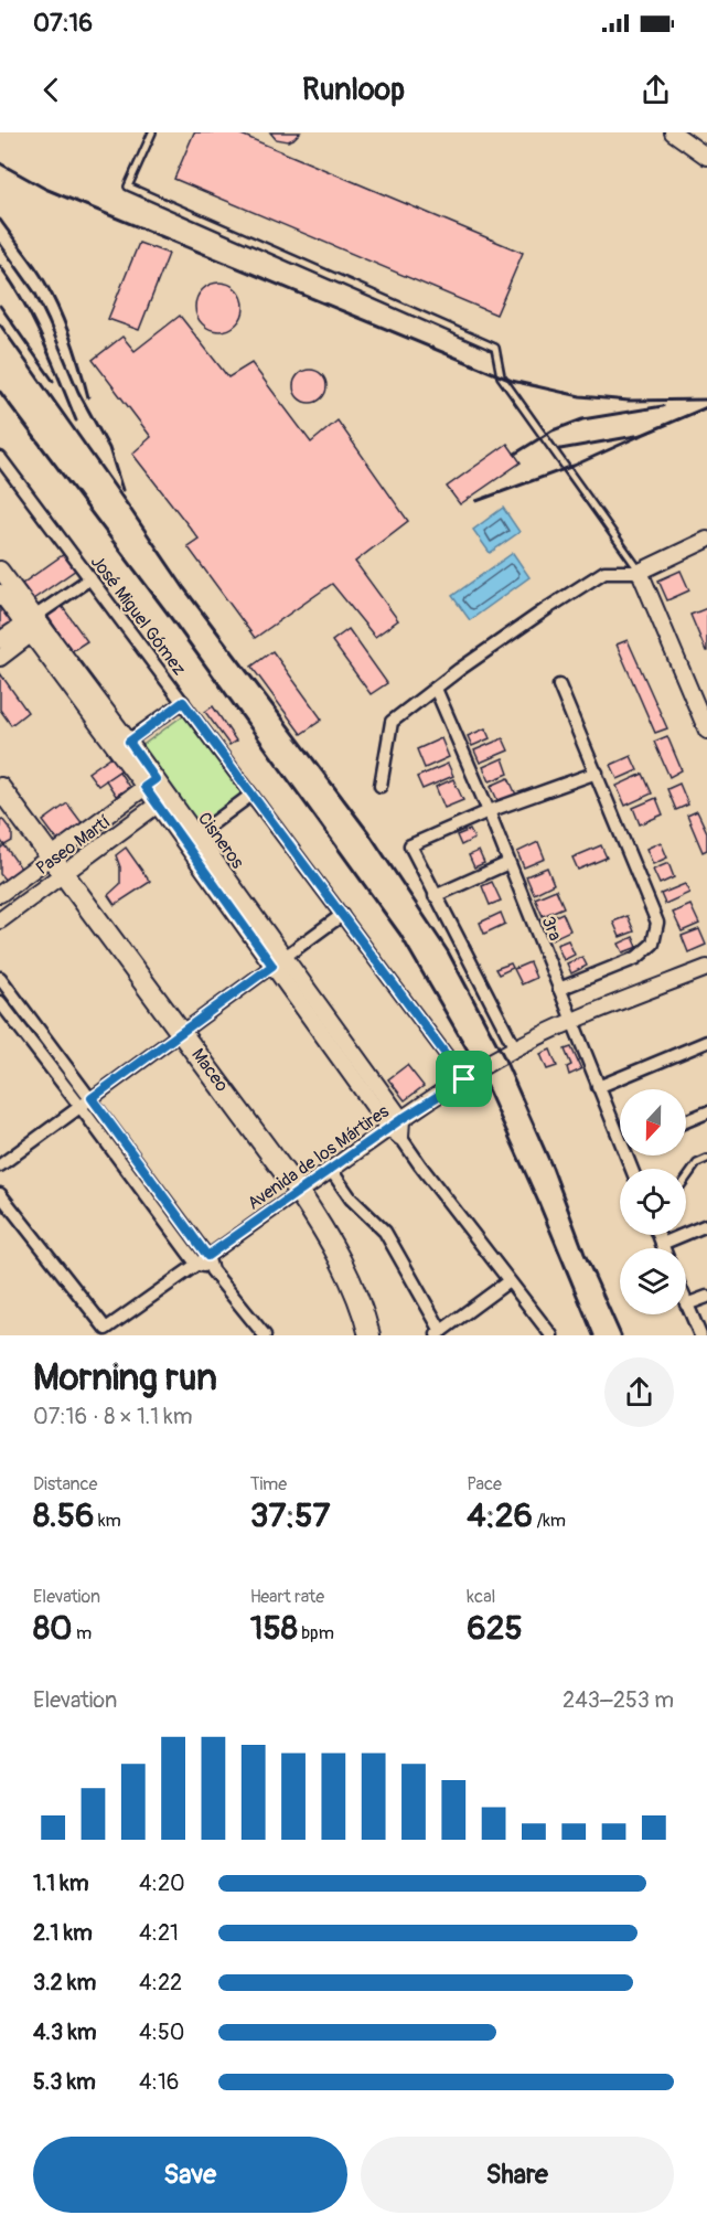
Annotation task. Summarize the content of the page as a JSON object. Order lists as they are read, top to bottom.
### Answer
{
  "streets": {
    "highway": ["Maceo"],
    "street": [
      "José Miguel Gómez",
      "Cisneros",
      "Paseo Martí",
      "3ra",
      "Avenida de los Mártires"
    ]
  },
  "crossings": [
    ["José Miguel Gómez", "Avenida de los Mártires"],
    ["Cisneros", "Paseo Martí"],
    ["Cisneros", "Avenida de los Mártires"],
    ["Paseo Martí", "Maceo"],
    ["3ra", "Avenida de los Mártires"],
    ["Maceo", "Avenida de los Mártires"]
  ],
  "north": "bottom",
  "page": {
    "status": "07:16",
    "header": "Runloop",
    "heading": ["Morning run", "07:16 · 8 × 1.1 km"],
    "stats": [
      ["Distance", "8.56 km"],
      ["Time", "37:57"],
      ["Pace", "4:26 /km"],
      ["Elevation", "80 m"],
      ["Heart rate", "158 bpm"],
      ["kcal", "625"]
    ],
    "chart": ["Elevation", "243–253 m"],
    "list": [
      {
        "name": "1.1 km",
        "note": "4:20"
      },
      {
        "name": "2.1 km",
        "note": "4:21"
      },
      {
        "name": "3.2 km",
        "note": "4:22"
      },
      {
        "name": "4.3 km",
        "note": "4:50"
      },
      {
        "name": "5.3 km",
        "note": "4:16"
      }
    ],
    "buttons": ["Save", "Share"]
  }
}
